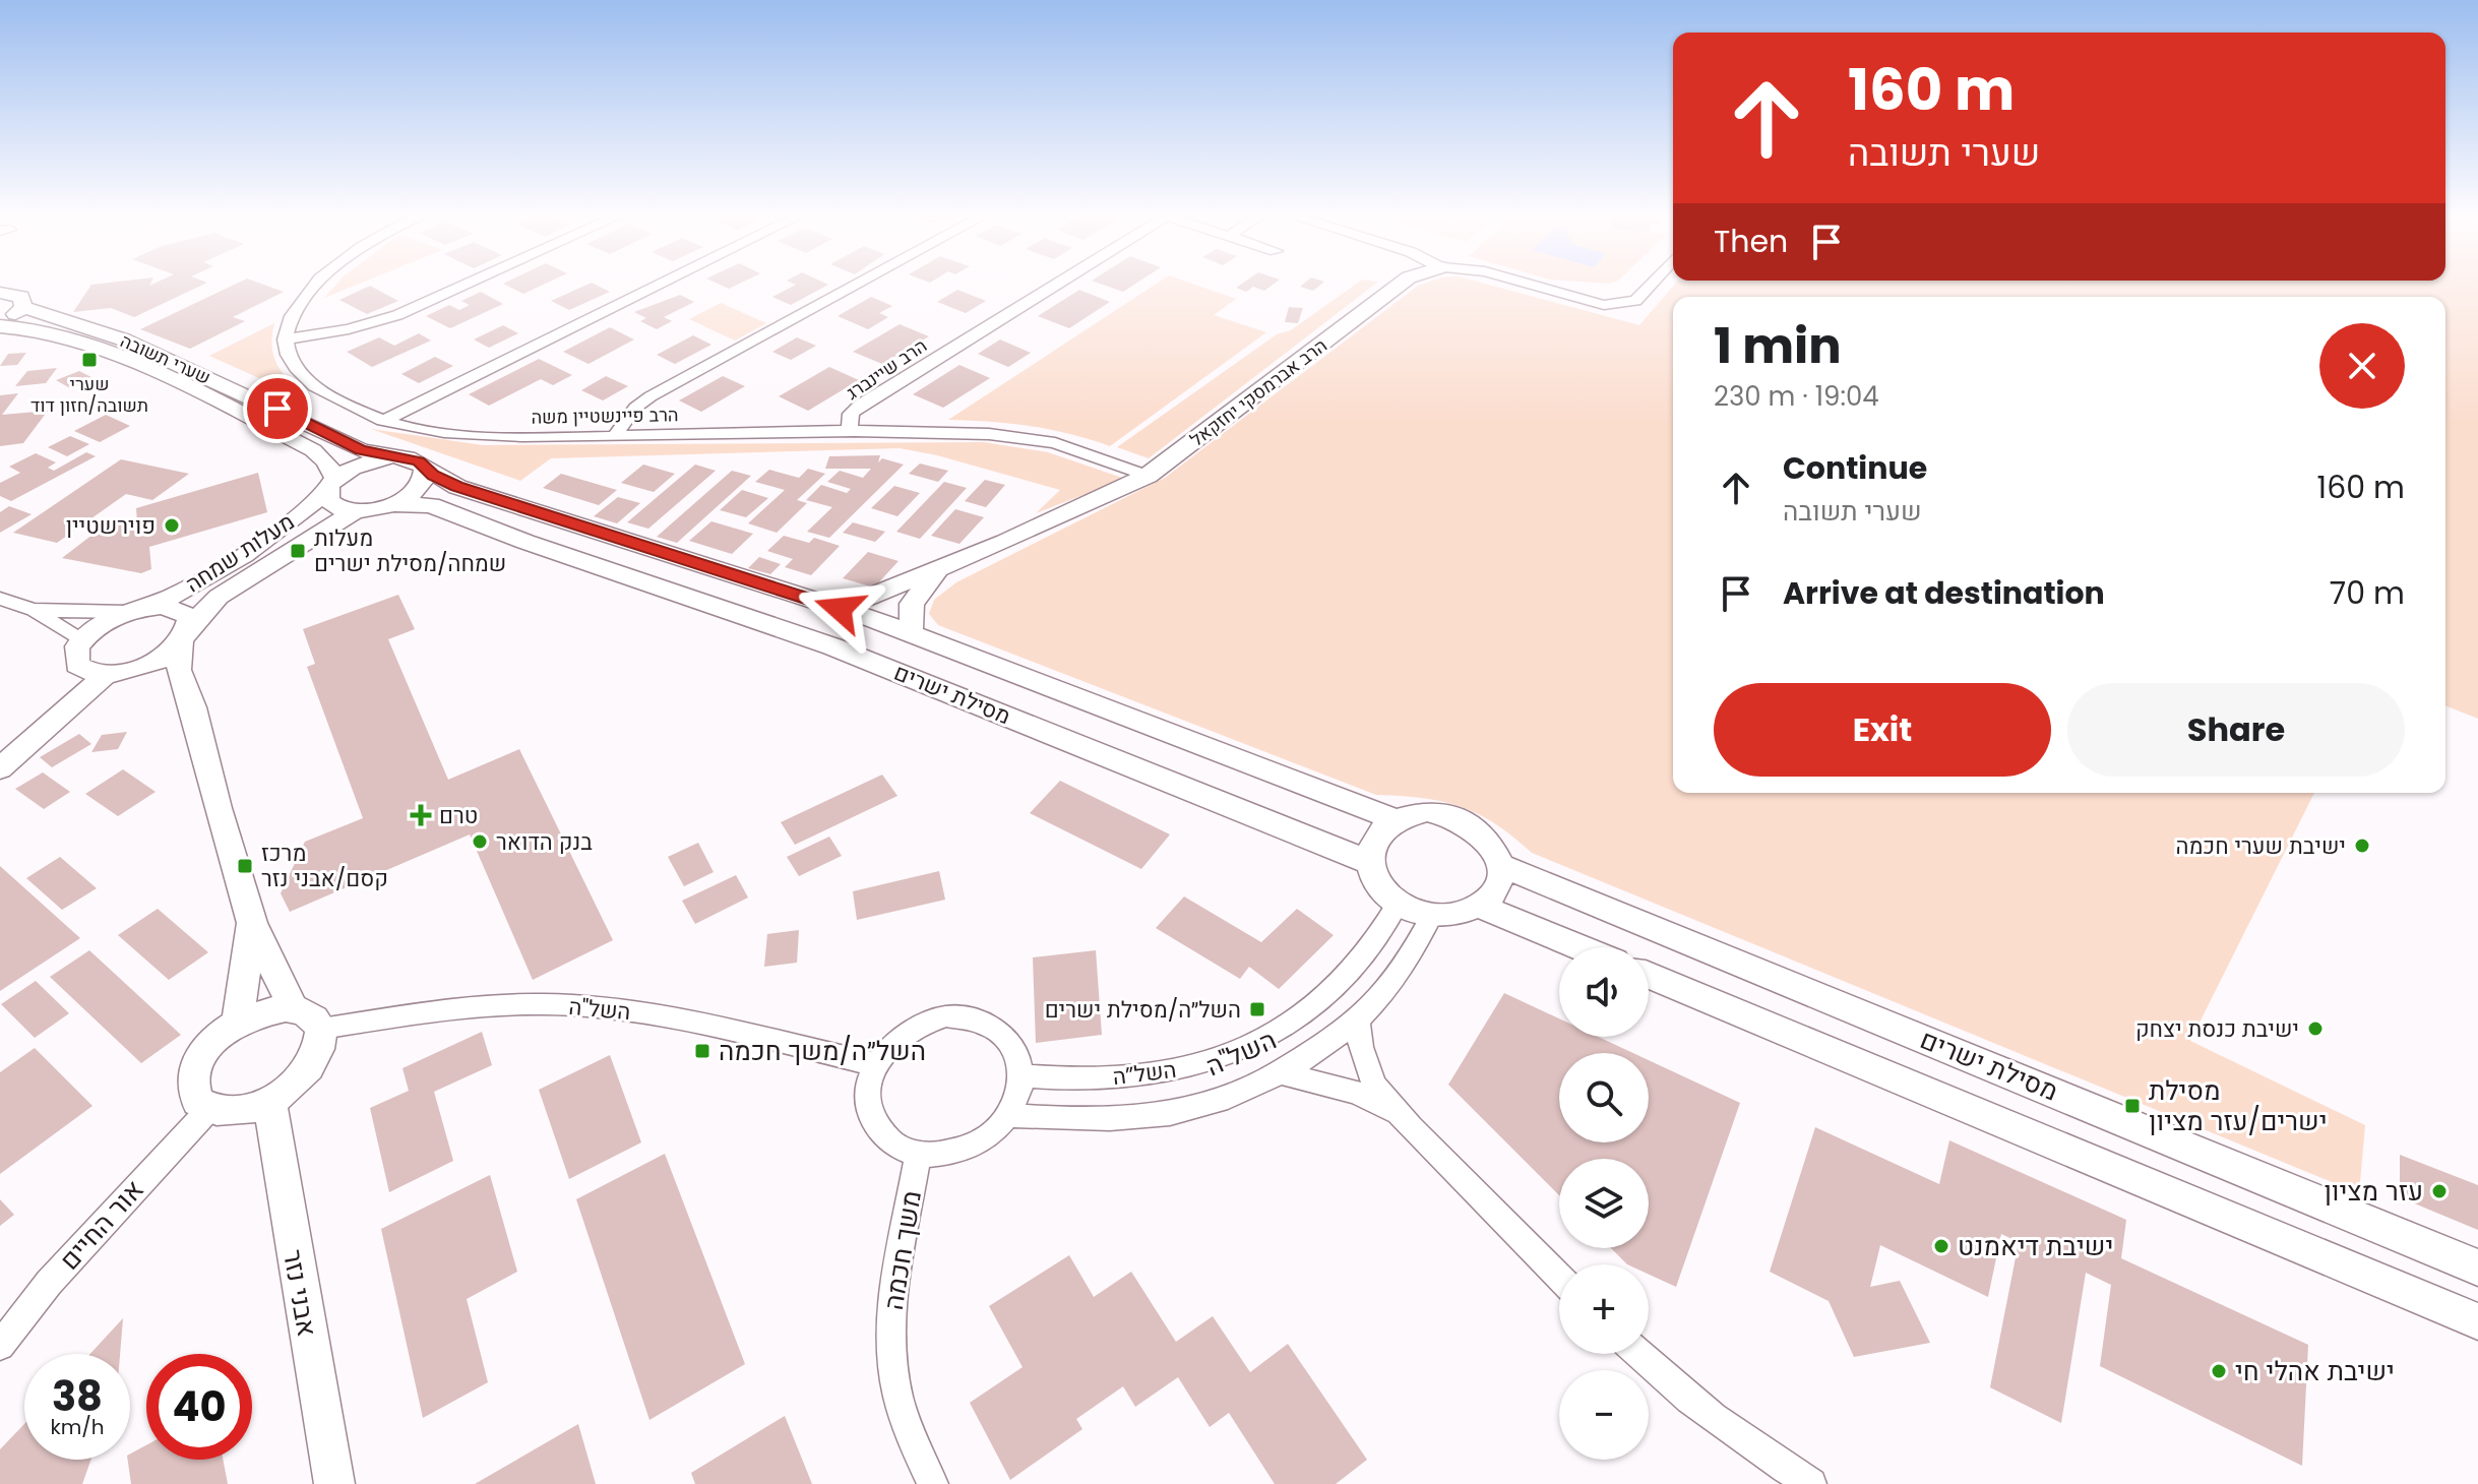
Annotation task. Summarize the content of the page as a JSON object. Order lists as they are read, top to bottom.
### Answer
{
  "streets": {
    "street": [
      "שערי תשובה",
      "הרב שיינברג",
      "הרב אברמסקי יחזקאל",
      "הרב פיינשטיין משה",
      "מעלות שמחה",
      "מסילת ישרים",
      "השל\"ה",
      "השל”ה",
      "אור החיים",
      "משך חכמה",
      "אבני נזר"
    ]
  },
  "crossings": [
    ["שערי תשובה", "מעלות שמחה"],
    ["שערי תשובה", "מסילת ישרים"],
    ["הרב שיינברג", "הרב פיינשטיין משה"],
    ["הרב אברמסקי יחזקאל", "הרב פיינשטיין משה"],
    ["הרב אברמסקי יחזקאל", "מסילת ישרים"],
    ["מעלות שמחה", "מסילת ישרים"],
    ["מסילת ישרים", "השל\"ה"],
    ["מסילת ישרים", "השל”ה"],
    ["השל\"ה", "השל”ה"],
    ["השל\"ה", "אור החיים"],
    ["השל\"ה", "משך חכמה"],
    ["השל\"ה", "אבני נזר"],
    ["השל”ה", "משך חכמה"],
    ["אור החיים", "אבני נזר"]
  ],
  "places": {
    "transit": [
      "שערי תשובה/חזון דוד",
      "מעלות שמחה/מסילת ישרים",
      "מרכז קסם/אבני נזר",
      "השל״ה/מסילת ישרים",
      "השל״ה/משך חכמה",
      "מסילת ישרים/עזר מציון"
    ],
    "other": [
      "פוירשטיין",
      "בנק הדואר",
      "ישיבת שערי חכמה",
      "ישיבת כנסת יצחק",
      "עזר מציון",
      "ישיבת דיאמנט",
      "ישיבת אהלי חי"
    ],
    "health": ["טרם"]
  },
  "page": {
    "turn": ["160 m", "שערי תשובה"],
    "then": "Then",
    "heading": ["1 min", "230 m · 19:04"],
    "list": [
      {
        "name": "Continue",
        "note": "שערי תשובה",
        "value": "160 m"
      },
      {
        "name": "Arrive at destination",
        "value": "70 m"
      }
    ],
    "buttons": ["Exit", "Share"],
    "map_buttons": ["+", "−"],
    "speed": "38 km/h",
    "limit": "40"
  }
}
